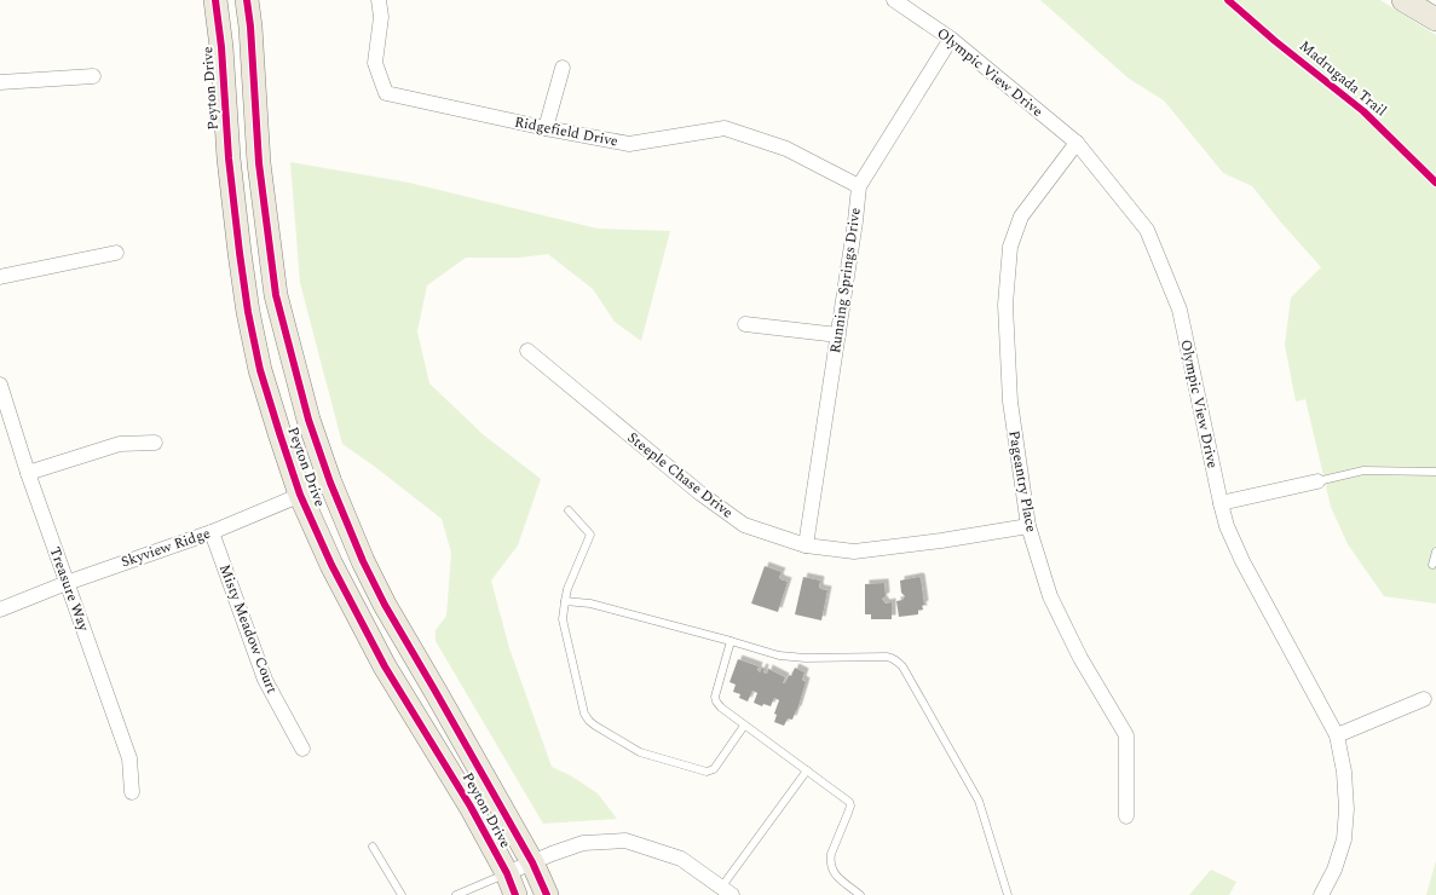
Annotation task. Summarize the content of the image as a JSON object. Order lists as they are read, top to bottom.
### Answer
{
  "streets": {
    "main road": ["Peyton Drive"],
    "street": [
      "Olympic View Drive",
      "Ridgefield Drive",
      "Running Springs Drive",
      "Steeple Chase Drive",
      "Pageantry Place",
      "Skyview Ridge",
      "Treasure Way",
      "Misty Meadow Court"
    ],
    "cycle path": ["Madrugada Trail"]
  },
  "crossings": [
    ["Olympic View Drive", "Running Springs Drive"],
    ["Olympic View Drive", "Pageantry Place"],
    ["Peyton Drive", "Skyview Ridge"],
    ["Ridgefield Drive", "Running Springs Drive"],
    ["Running Springs Drive", "Steeple Chase Drive"],
    ["Steeple Chase Drive", "Pageantry Place"],
    ["Skyview Ridge", "Treasure Way"],
    ["Skyview Ridge", "Misty Meadow Court"]
  ]
}
